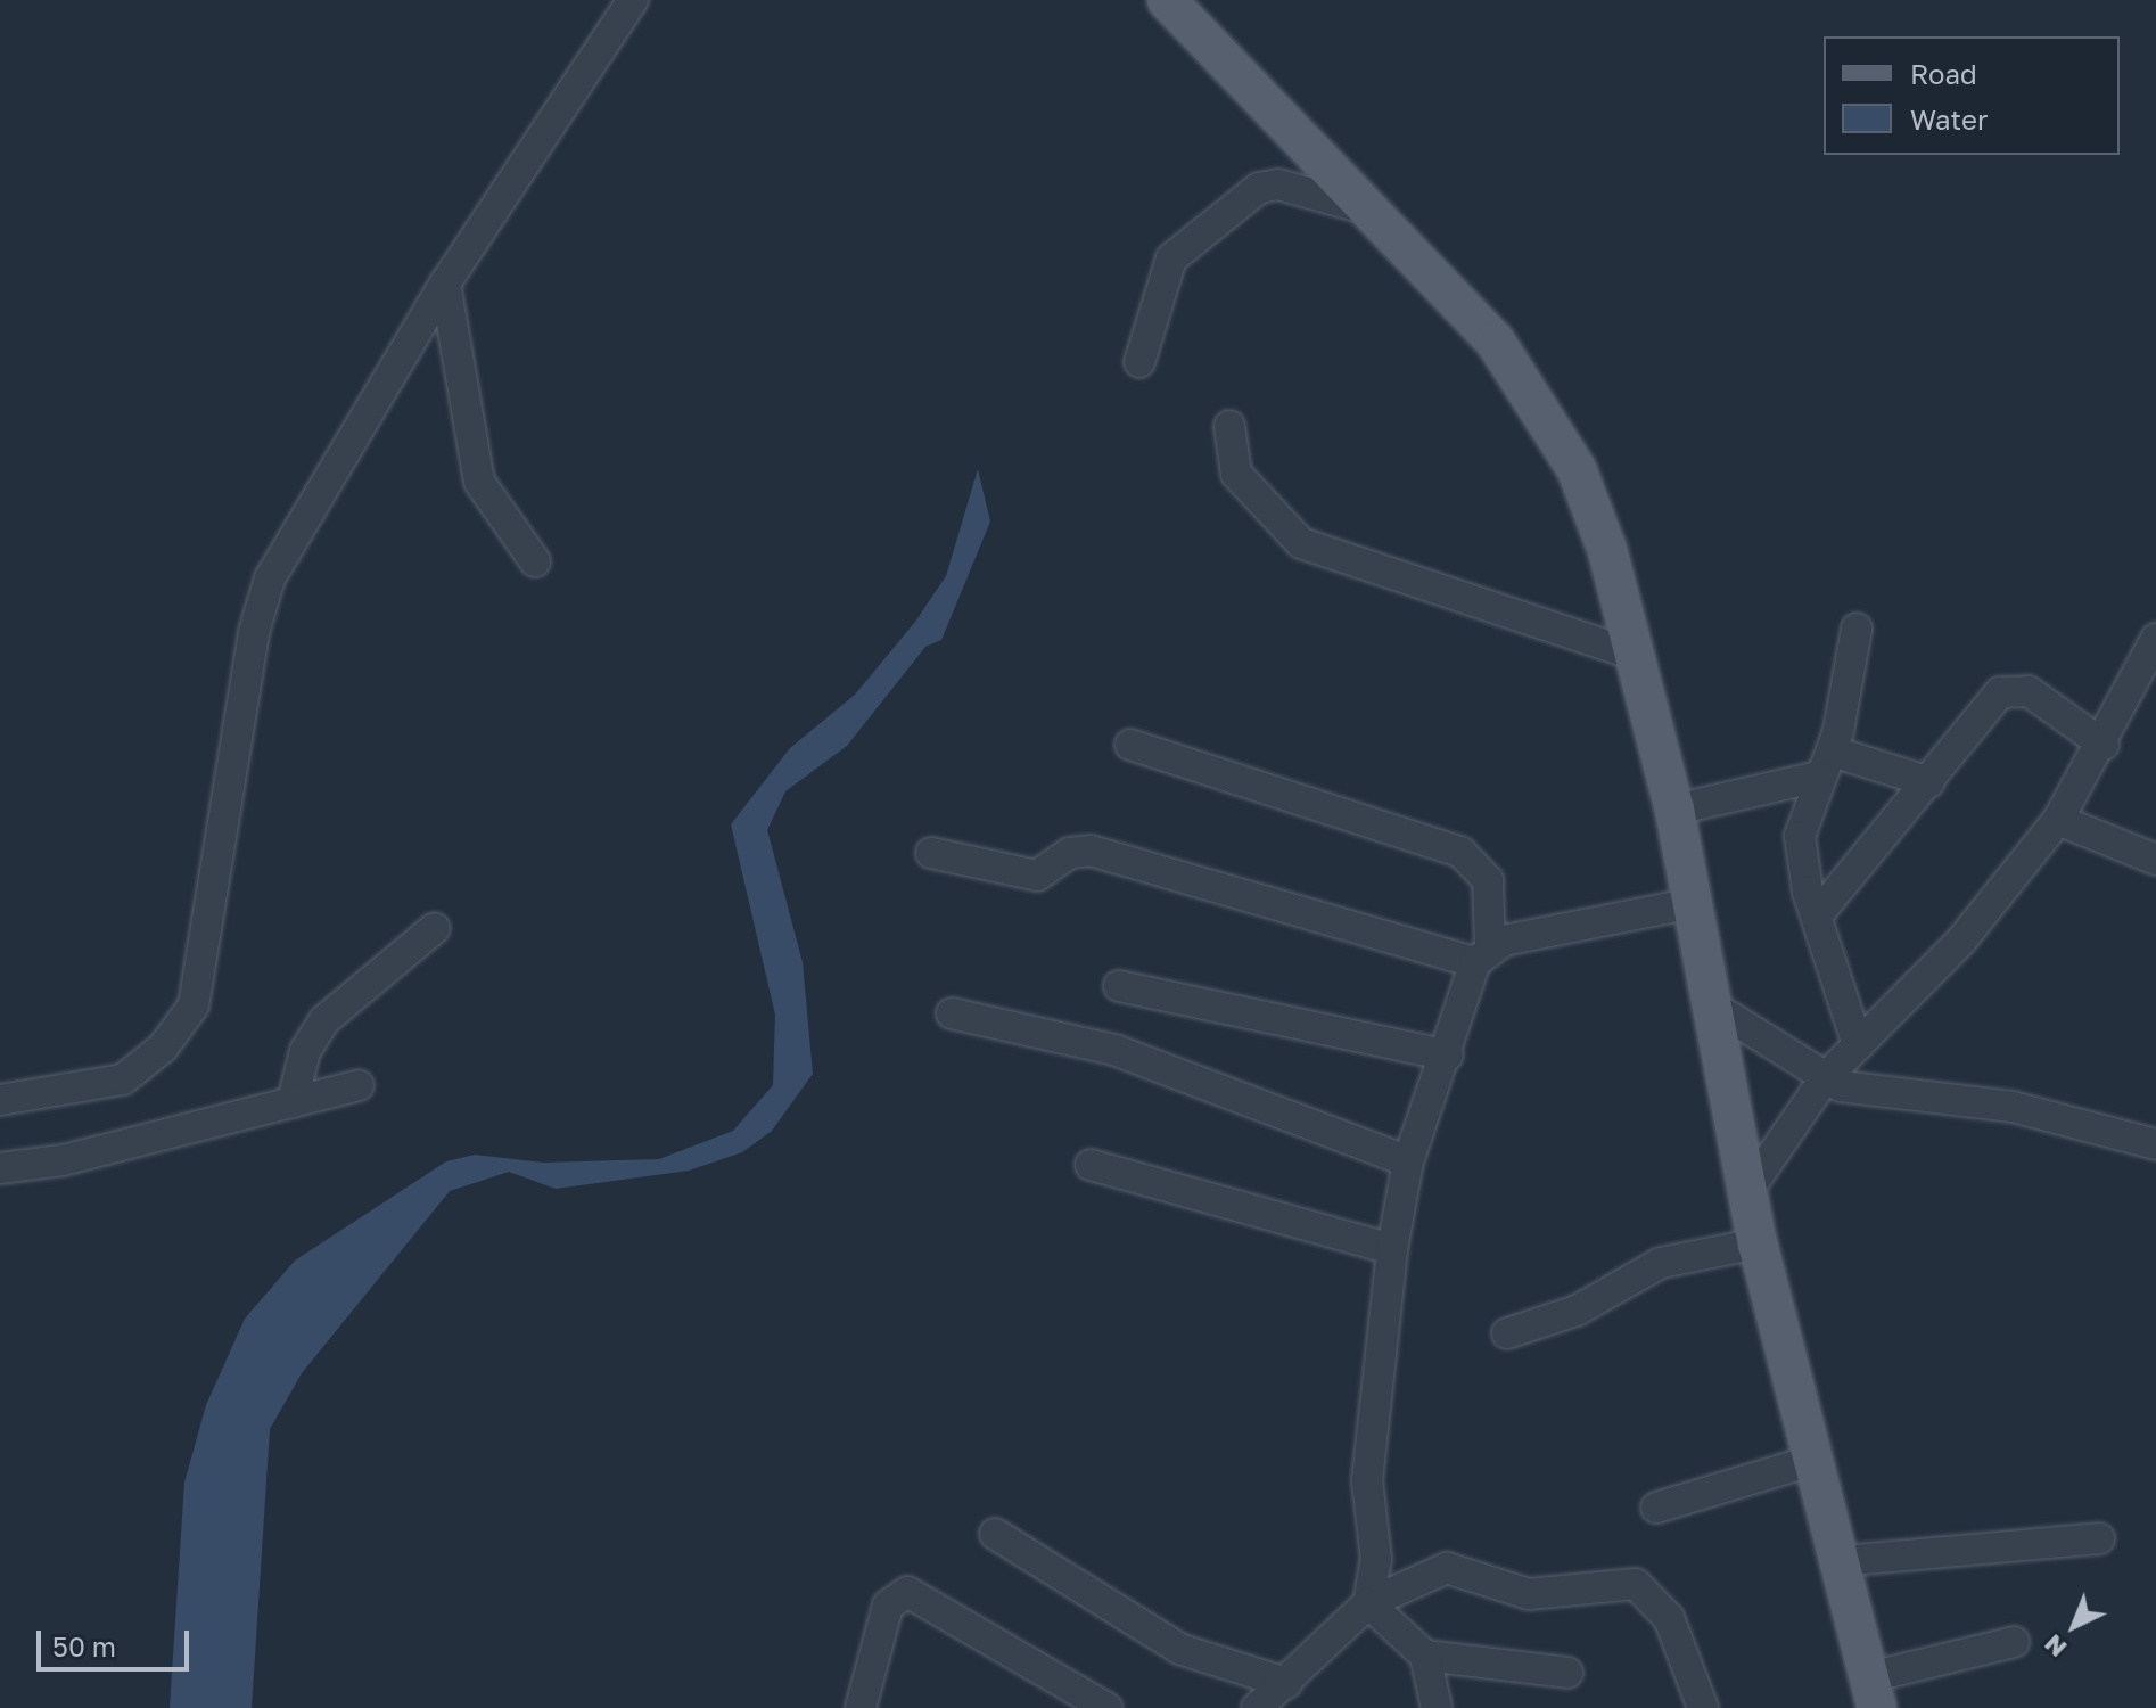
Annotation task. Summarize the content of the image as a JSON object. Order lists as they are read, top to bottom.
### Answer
{
  "legend": ["Road", "Water"],
  "scale_bar": "50 m",
  "north": "bottom left"
}
